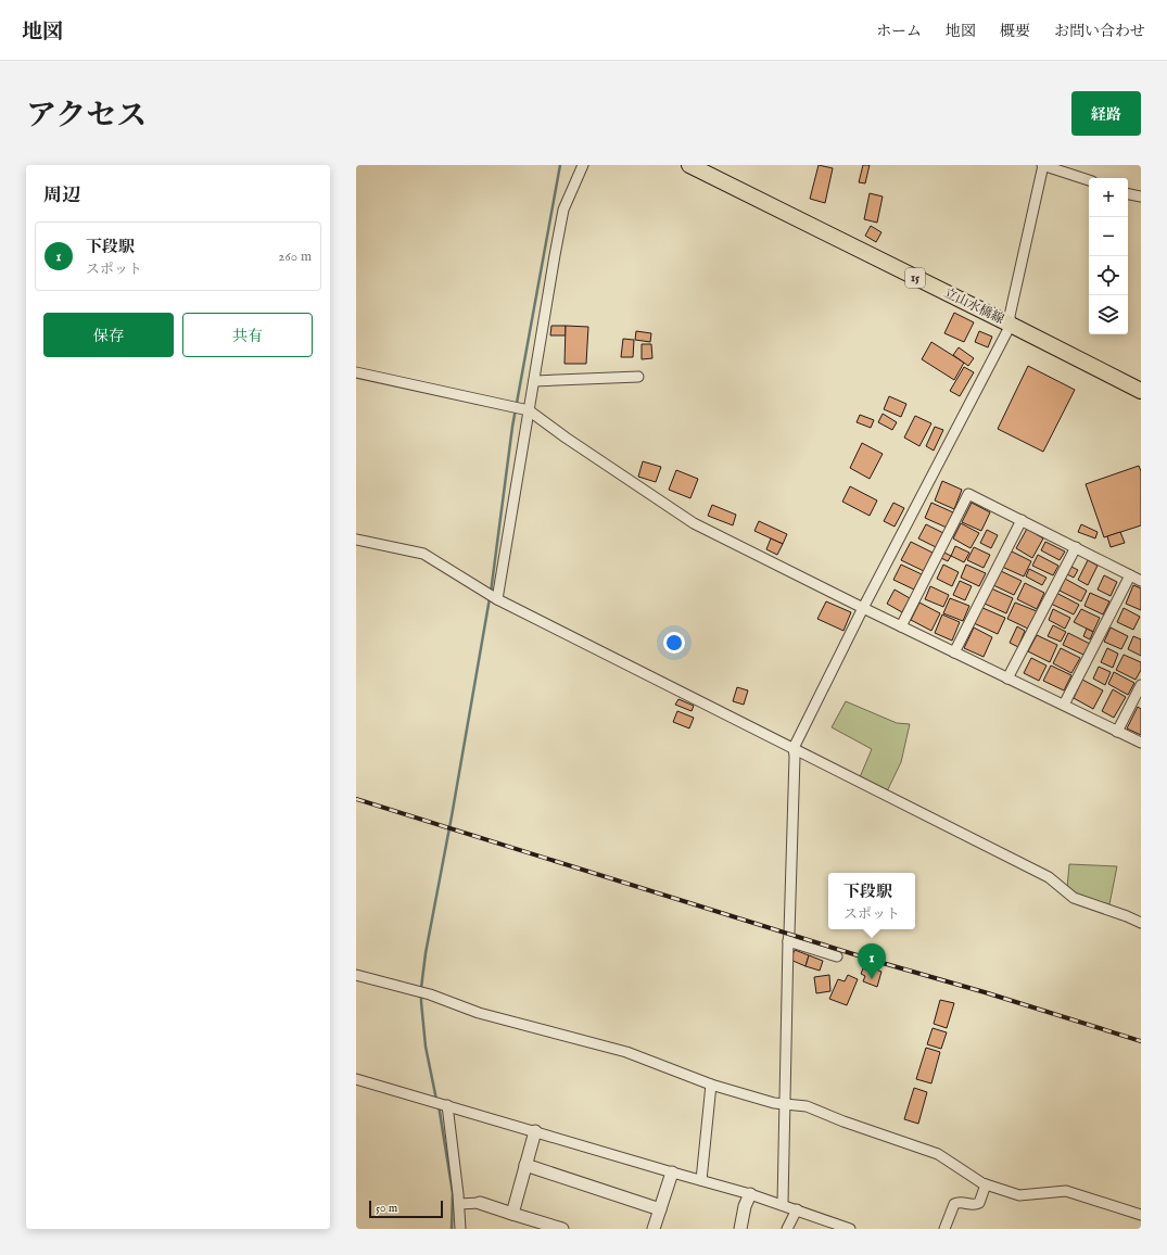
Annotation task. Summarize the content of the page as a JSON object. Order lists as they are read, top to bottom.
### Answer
{
  "streets": {
    "main road": ["15", "立山水橋線"]
  },
  "scale_bar": "50 m",
  "page": {
    "header": "地図",
    "nav": [
      "ホーム",
      "地図",
      "概要",
      "お問い合わせ"
    ],
    "title": "アクセス",
    "buttons": [
      "経路",
      ["保存", "共有"]
    ],
    "heading": "周辺",
    "map_buttons": ["+", "−"],
    "list": [
      {
        "mark": "1",
        "name": "下段駅",
        "note": "スポット",
        "value": "260 m"
      }
    ],
    "popup": ["下段駅", "スポット"],
    "pins": "1",
    "scale": "50 m"
  }
}
